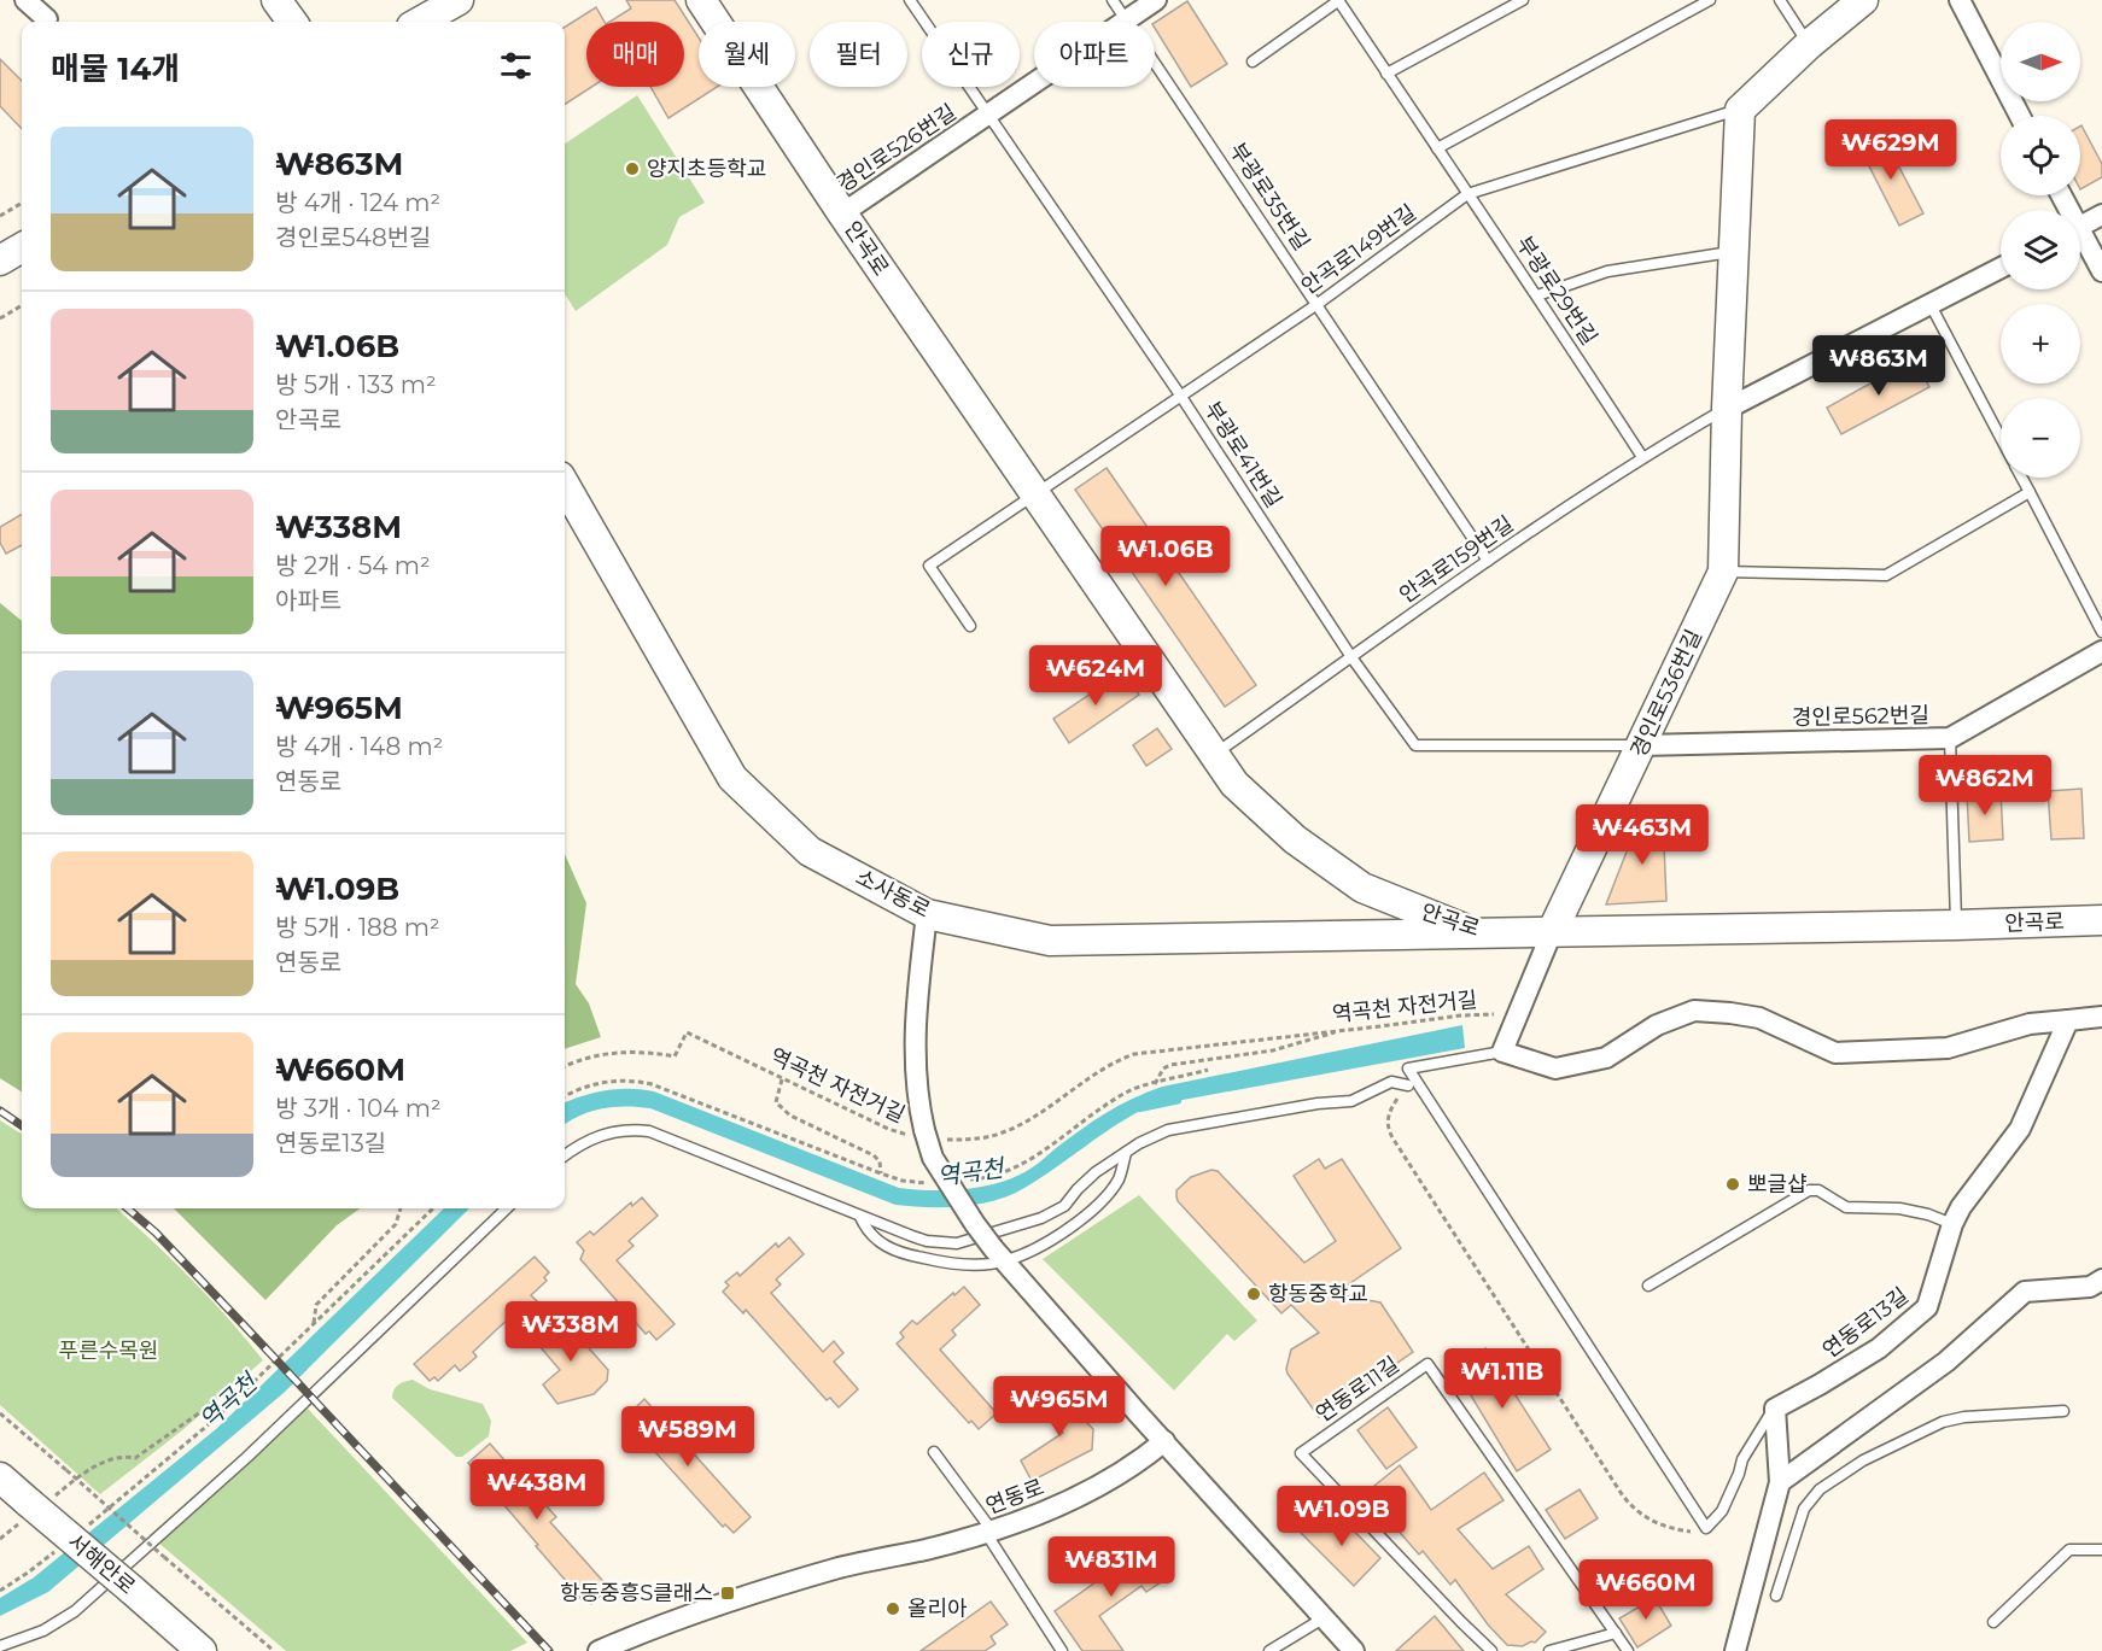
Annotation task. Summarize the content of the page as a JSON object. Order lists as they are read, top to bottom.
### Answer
{
  "streets": {
    "street": [
      "경인로526번길",
      "안곡로",
      "경인로536번길",
      "경인로562번길",
      "소사동로",
      "연동로13길",
      "연동로",
      "서해안로"
    ],
    "lane": [
      "부광로35번길",
      "안곡로149번길",
      "부광로29번길",
      "부광로41번길",
      "안곡로159번길",
      "연동로11길"
    ],
    "path": ["역곡천 자전거길"]
  },
  "crossings": [
    ["경인로526번길", "부광로35번길"],
    ["경인로526번길", "안곡로"],
    ["경인로526번길", "부광로41번길"],
    ["부광로35번길", "안곡로149번길"],
    ["부광로35번길", "안곡로159번길"],
    ["안곡로", "안곡로149번길"],
    ["안곡로", "안곡로159번길"],
    ["안곡로", "경인로536번길"],
    ["안곡로", "소사동로"],
    ["안곡로149번길", "부광로29번길"],
    ["안곡로149번길", "부광로41번길"],
    ["안곡로149번길", "경인로536번길"],
    ["부광로29번길", "안곡로159번길"],
    ["부광로41번길", "안곡로159번길"],
    ["부광로41번길", "경인로536번길"],
    ["부광로41번길", "경인로562번길"],
    ["안곡로159번길", "경인로536번길"],
    ["경인로536번길", "경인로562번길"]
  ],
  "water": ["역곡천"],
  "parks": ["푸른수목원"],
  "places": {
    "other": [
      "양지초등학교",
      "뽀글샵",
      "항동중학교",
      "올리아"
    ],
    "transit": ["항동중흥S클래스"]
  },
  "north": "right",
  "page": {
    "map_buttons": ["+", "−"],
    "chip": [
      "매매",
      "월세",
      "필터",
      "신규",
      "아파트"
    ],
    "heading": "매물 14개",
    "list": [
      {
        "name": "₩863M",
        "note": "방 4개 · 124 m² · 경인로548번길"
      },
      {
        "name": "₩1.06B",
        "note": "방 5개 · 133 m² · 안곡로"
      },
      {
        "name": "₩338M",
        "note": "방 2개 · 54 m² · 아파트"
      },
      {
        "name": "₩965M",
        "note": "방 4개 · 148 m² · 연동로"
      },
      {
        "name": "₩1.09B",
        "note": "방 5개 · 188 m² · 연동로"
      },
      {
        "name": "₩660M",
        "note": "방 3개 · 104 m² · 연동로13길"
      }
    ],
    "price": [
      "₩629M",
      "₩863M",
      "₩1.06B",
      "₩624M",
      "₩862M",
      "₩463M",
      "₩338M",
      "₩1.11B",
      "₩965M",
      "₩589M",
      "₩438M",
      "₩1.09B",
      "₩831M",
      "₩660M"
    ]
  }
}
